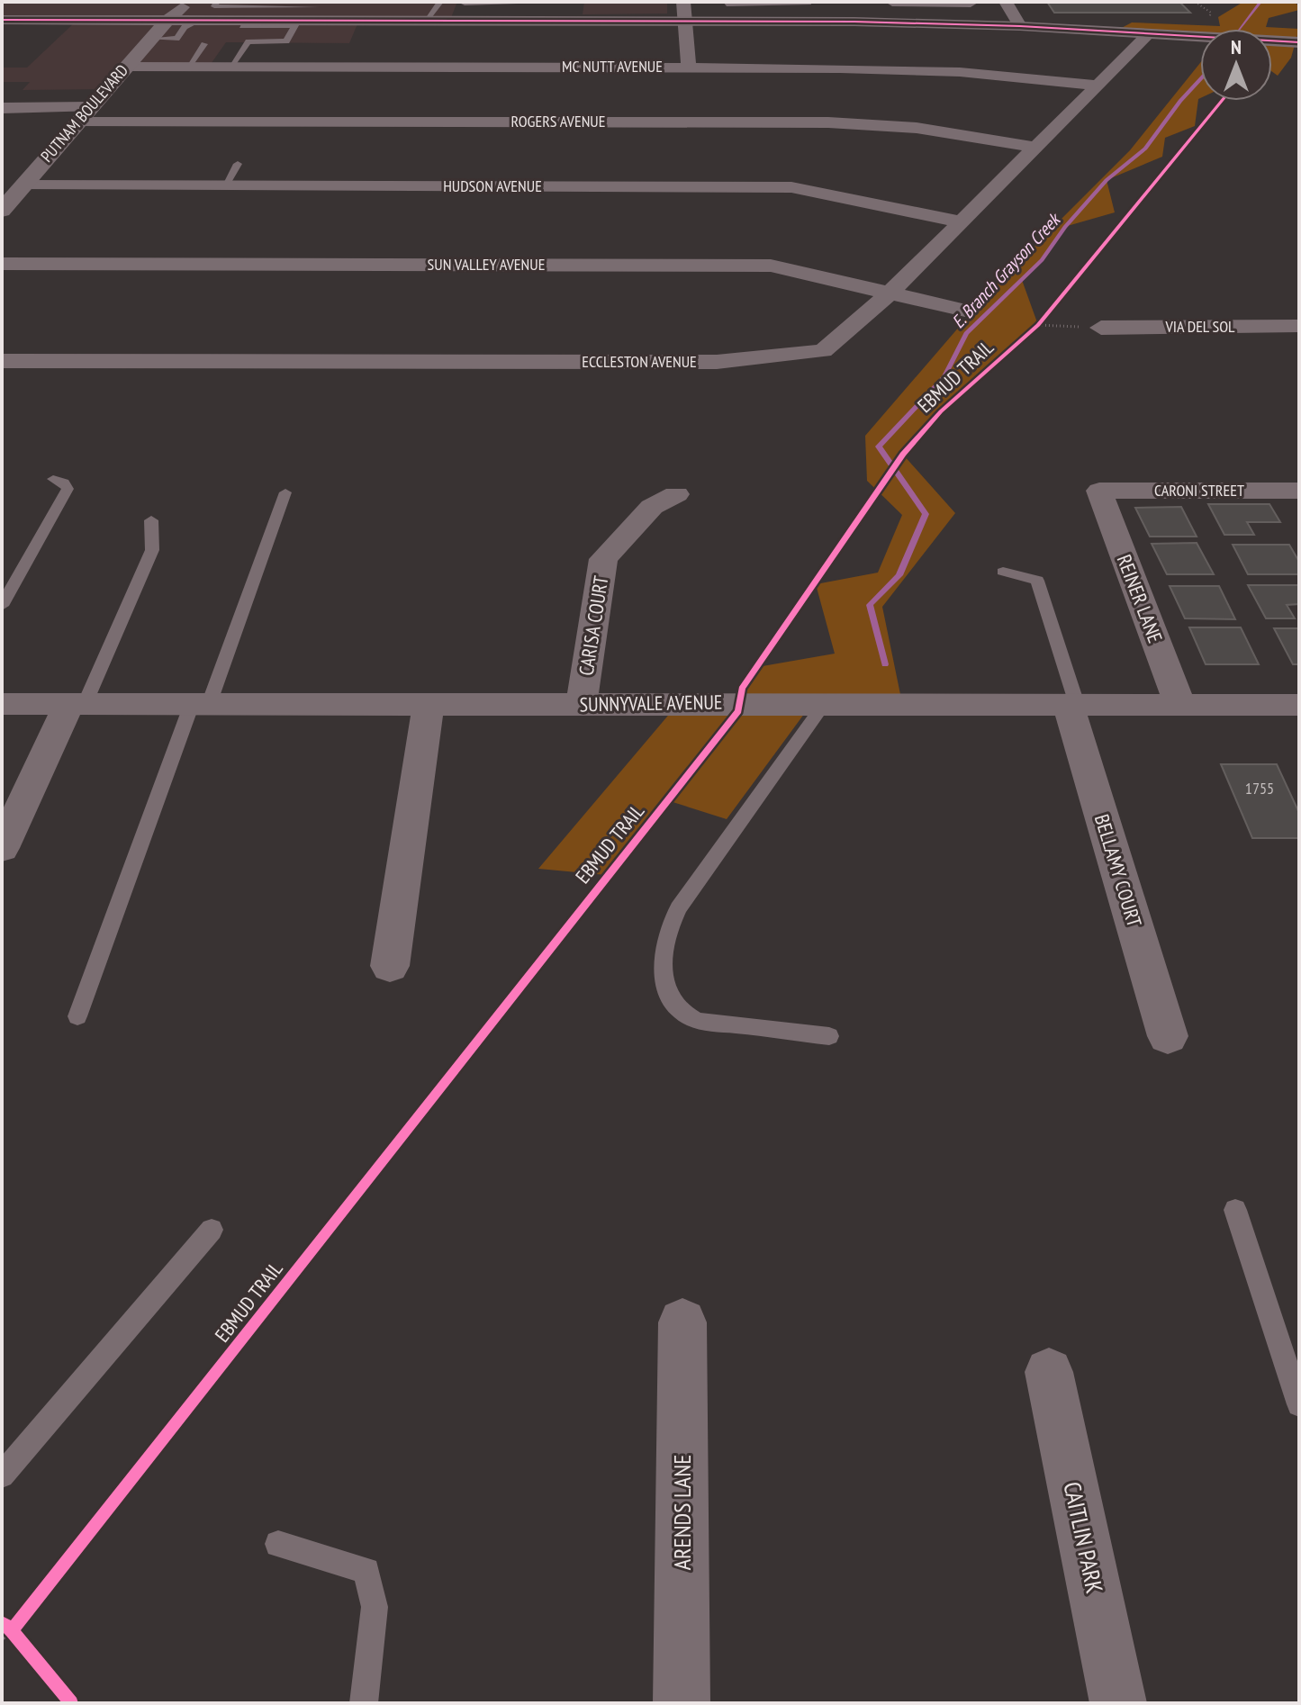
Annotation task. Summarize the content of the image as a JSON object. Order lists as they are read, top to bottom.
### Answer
{
  "streets": {
    "street": [
      "MC NUTT AVENUE",
      "PUTNAM BOULEVARD",
      "ROGERS AVENUE",
      "HUDSON AVENUE",
      "SUN VALLEY AVENUE",
      "VIA DEL SOL",
      "ECCLESTON AVENUE",
      "CARONI STREET",
      "REINER LANE",
      "CARISA COURT",
      "SUNNYVALE AVENUE",
      "BELLAMY COURT",
      "ARENDS LANE",
      "CAITLIN PARK"
    ],
    "cycle path": ["EBMUD TRAIL"]
  },
  "crossings": [
    ["MC NUTT AVENUE", "PUTNAM BOULEVARD"],
    ["MC NUTT AVENUE", "ECCLESTON AVENUE"],
    ["PUTNAM BOULEVARD", "ROGERS AVENUE"],
    ["PUTNAM BOULEVARD", "HUDSON AVENUE"],
    ["ROGERS AVENUE", "ECCLESTON AVENUE"],
    ["HUDSON AVENUE", "ECCLESTON AVENUE"],
    ["SUN VALLEY AVENUE", "ECCLESTON AVENUE"],
    ["CARONI STREET", "REINER LANE"],
    ["REINER LANE", "SUNNYVALE AVENUE"],
    ["CARISA COURT", "SUNNYVALE AVENUE"],
    ["SUNNYVALE AVENUE", "BELLAMY COURT"]
  ],
  "water": ["E. Branch Grayson Creek"],
  "house_numbers": ["1755"],
  "north": "top"
}
